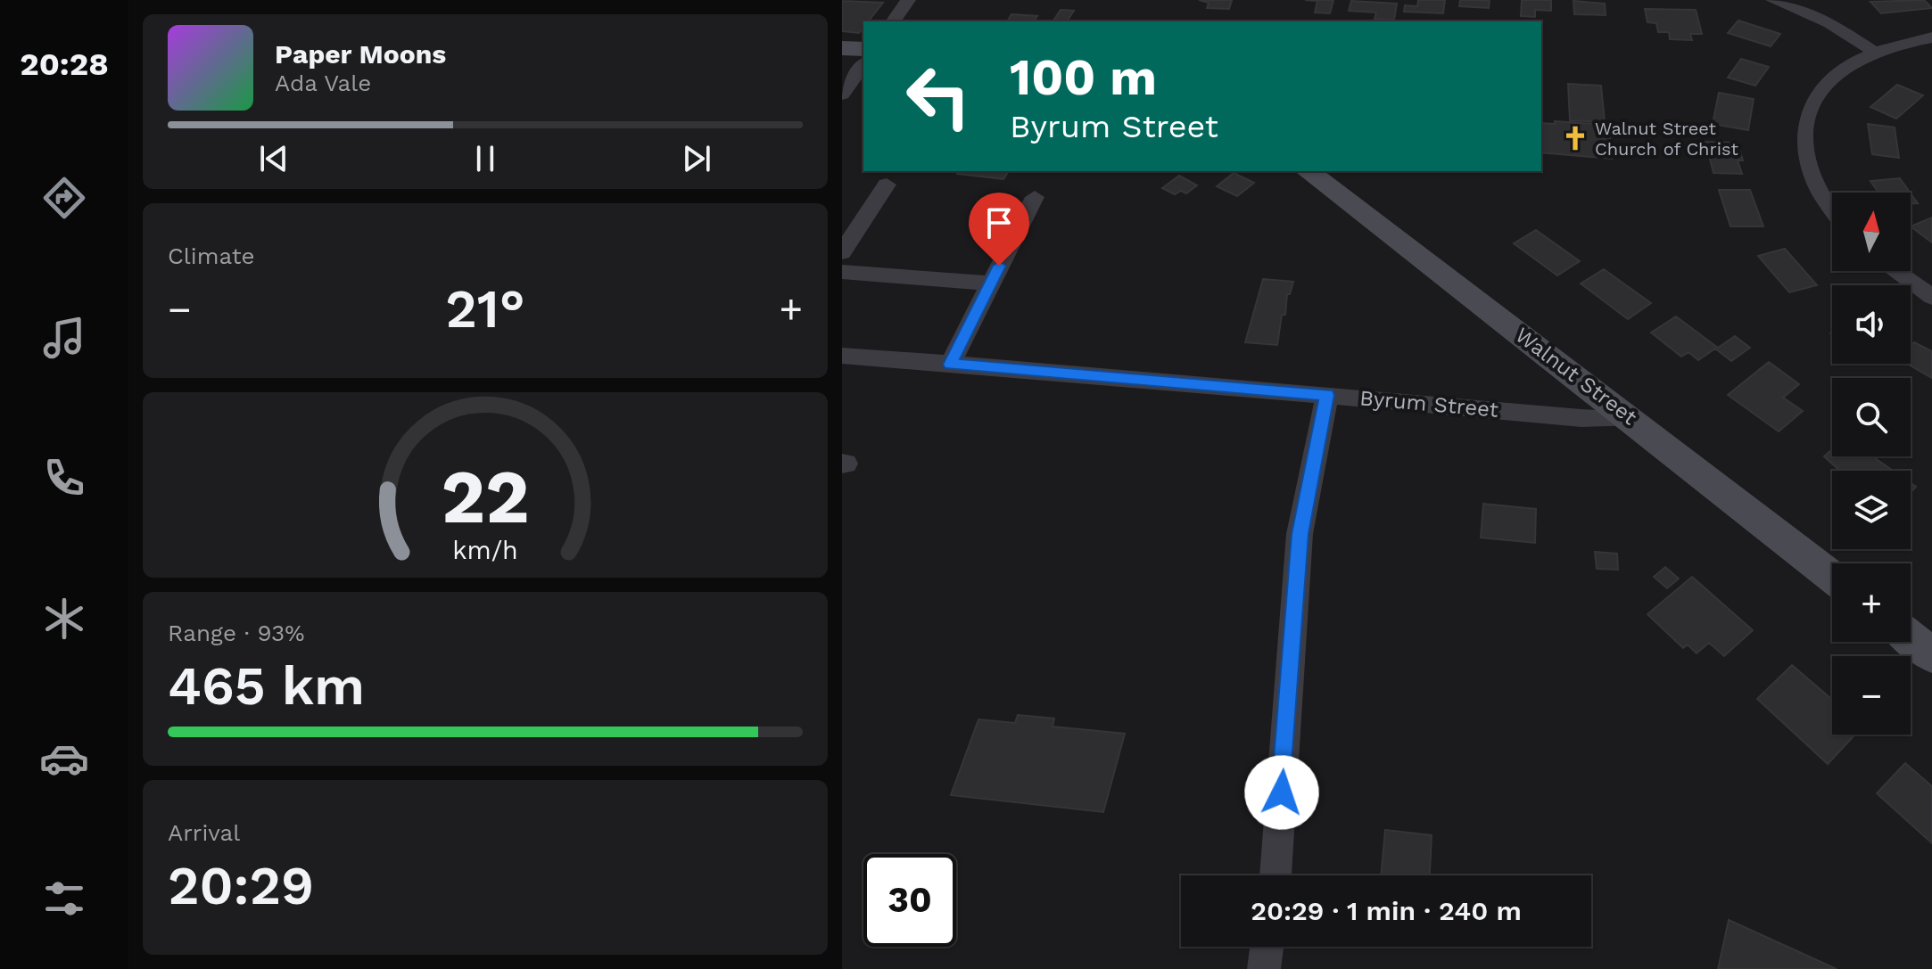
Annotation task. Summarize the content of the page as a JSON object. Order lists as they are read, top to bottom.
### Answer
{
  "streets": {
    "main road": ["Walnut Street"],
    "street": ["Byrum Street"]
  },
  "crossings": [
    ["Walnut Street", "Byrum Street"]
  ],
  "places": {
    "church": ["Walnut Street Church of Christ"]
  },
  "north": "top",
  "page": {
    "tabs": "20:28",
    "turn": ["100 m", "Byrum Street"],
    "song": ["Paper Moons", "Ada Vale"],
    "map_buttons": ["+", "−"],
    "tile": [
      "Climate",
      ["Range · 93%", "465 km"],
      ["Arrival", "20:29"]
    ],
    "heat": ["−", "21°", "+"],
    "limit": "30",
    "trip": "20:29 · 1 min · 240 m",
    "gauge": ["22", "km/h"]
  }
}
